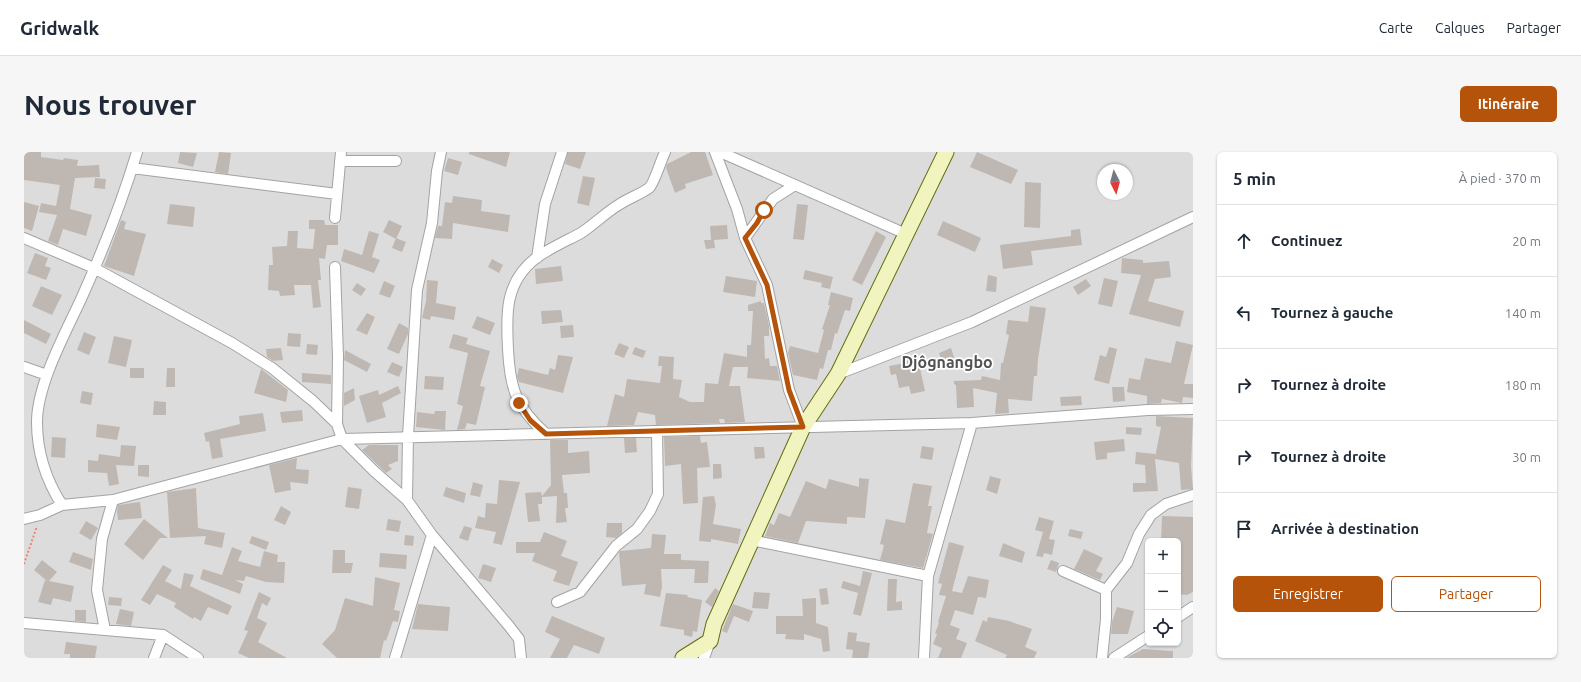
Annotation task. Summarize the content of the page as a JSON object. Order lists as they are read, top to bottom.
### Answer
{
  "districts": ["Djôgnangbo"],
  "north": "bottom",
  "page": {
    "header": "Gridwalk",
    "nav": ["Carte", "Calques", "Partager"],
    "buttons": [
      "Itinéraire",
      ["Enregistrer", "Partager"]
    ],
    "title": "Nous trouver",
    "heading": ["5 min", "À pied · 370 m"],
    "list": [
      ["Continuez", "20 m"],
      ["Tournez à gauche", "140 m"],
      ["Tournez à droite", "180 m"],
      ["Tournez à droite", "30 m"],
      "Arrivée à destination"
    ],
    "map_buttons": ["+", "−"]
  }
}
